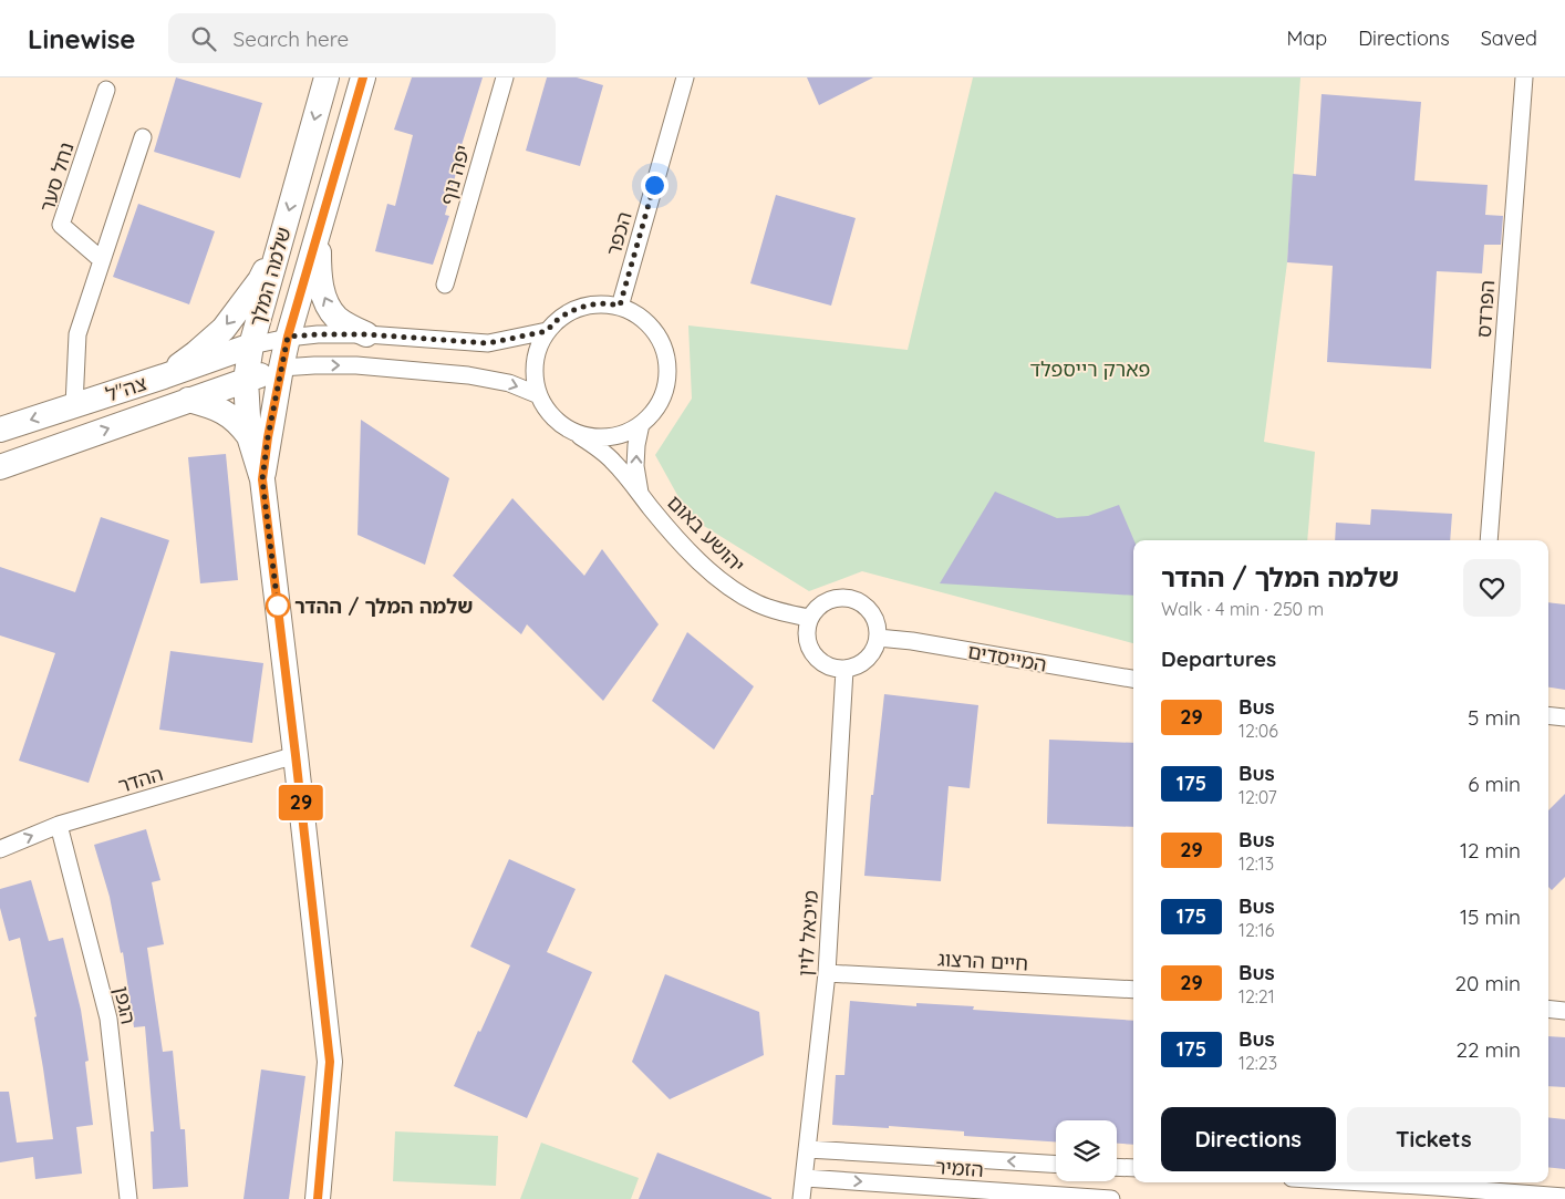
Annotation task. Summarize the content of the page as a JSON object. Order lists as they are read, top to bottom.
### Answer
{
  "streets": {
    "street": [
      "יפה נוף",
      "נחל סער",
      "הכפר",
      "שלמה המלך",
      "הפרדס",
      "צה\"ל",
      "יהושע באום",
      "המייסדים",
      "ההדר",
      "מיכאל לוין",
      "חיים הרצוג",
      "הגפן",
      "הזמיר"
    ]
  },
  "crossings": [
    ["שלמה המלך", "צה\"ל"],
    ["שלמה המלך", "ההדר"],
    ["יהושע באום", "המייסדים"],
    ["יהושע באום", "מיכאל לוין"],
    ["המייסדים", "מיכאל לוין"],
    ["ההדר", "הגפן"],
    ["מיכאל לוין", "חיים הרצוג"],
    ["מיכאל לוין", "הזמיר"]
  ],
  "parks": ["פארק רייספלד"],
  "places": ["שלמה המלך / ההדר"],
  "lines": ["bus line 29"],
  "page": {
    "header": "Linewise",
    "search": "Search here",
    "nav": ["Map", "Directions", "Saved"],
    "on_map": "29",
    "heading": [
      ["שלמה המלך / ההדר", "Walk · 4 min · 250 m"],
      "Departures"
    ],
    "list": [
      {
        "mark": "29",
        "name": "Bus",
        "note": "12:06",
        "value": "5 min"
      },
      {
        "mark": "175",
        "name": "Bus",
        "note": "12:07",
        "value": "6 min"
      },
      {
        "mark": "29",
        "name": "Bus",
        "note": "12:13",
        "value": "12 min"
      },
      {
        "mark": "175",
        "name": "Bus",
        "note": "12:16",
        "value": "15 min"
      },
      {
        "mark": "29",
        "name": "Bus",
        "note": "12:21",
        "value": "20 min"
      },
      {
        "mark": "175",
        "name": "Bus",
        "note": "12:23",
        "value": "22 min"
      }
    ],
    "buttons": ["Directions", "Tickets"]
  }
}
